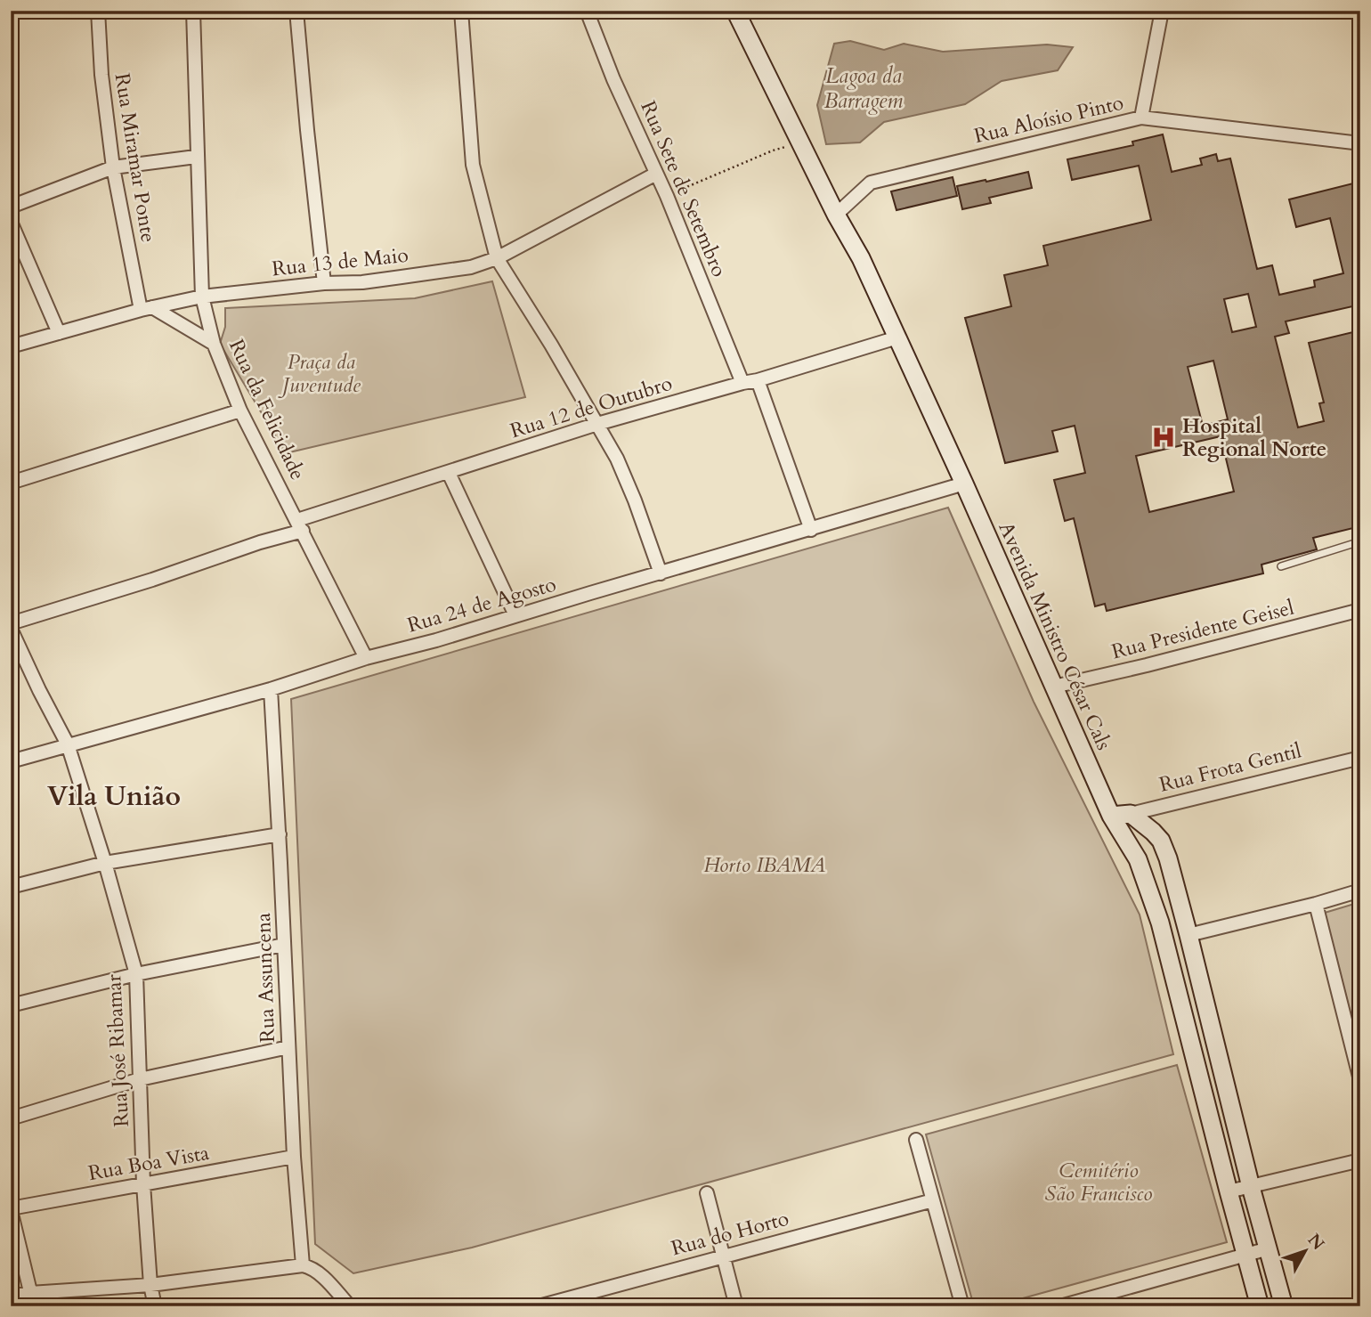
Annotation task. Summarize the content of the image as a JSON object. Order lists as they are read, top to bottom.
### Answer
{
  "streets": {
    "main road": ["Avenida Ministro César Cals", "Rua Frota Gentil"],
    "street": [
      "Rua Aloísio Pinto",
      "Rua Miramar Ponte",
      "Rua Sete de Setembro",
      "Rua 13 de Maio",
      "Rua 12 de Outubro",
      "Rua da Felicidade",
      "Rua 24 de Agosto",
      "Rua Presidente Geisel",
      "Rua Assuncena",
      "Rua José Ribamar",
      "Rua Boa Vista",
      "Rua do Horto"
    ]
  },
  "crossings": [
    ["Rua Aloísio Pinto", "Avenida Ministro César Cals"],
    ["Rua Miramar Ponte", "Rua 13 de Maio"],
    ["Rua Sete de Setembro", "Rua 13 de Maio"],
    ["Rua Sete de Setembro", "Rua 12 de Outubro"],
    ["Rua 13 de Maio", "Rua da Felicidade"],
    ["Rua 12 de Outubro", "Rua da Felicidade"],
    ["Rua 12 de Outubro", "Avenida Ministro César Cals"],
    ["Rua da Felicidade", "Rua 24 de Agosto"],
    ["Rua 24 de Agosto", "Avenida Ministro César Cals"],
    ["Rua 24 de Agosto", "Rua Assuncena"],
    ["Rua 24 de Agosto", "Rua José Ribamar"],
    ["Rua Presidente Geisel", "Avenida Ministro César Cals"],
    ["Avenida Ministro César Cals", "Rua Frota Gentil"],
    ["Rua Assuncena", "Rua Boa Vista"],
    ["Rua José Ribamar", "Rua Boa Vista"]
  ],
  "districts": ["Vila União"],
  "water": ["Lagoa da Barragem"],
  "parks": ["Praça da Juventude", "Horto IBAMA", "Cemitério São Francisco"],
  "places": {
    "hospital": ["Hospital Regional Norte"]
  },
  "north": "top right"
}
